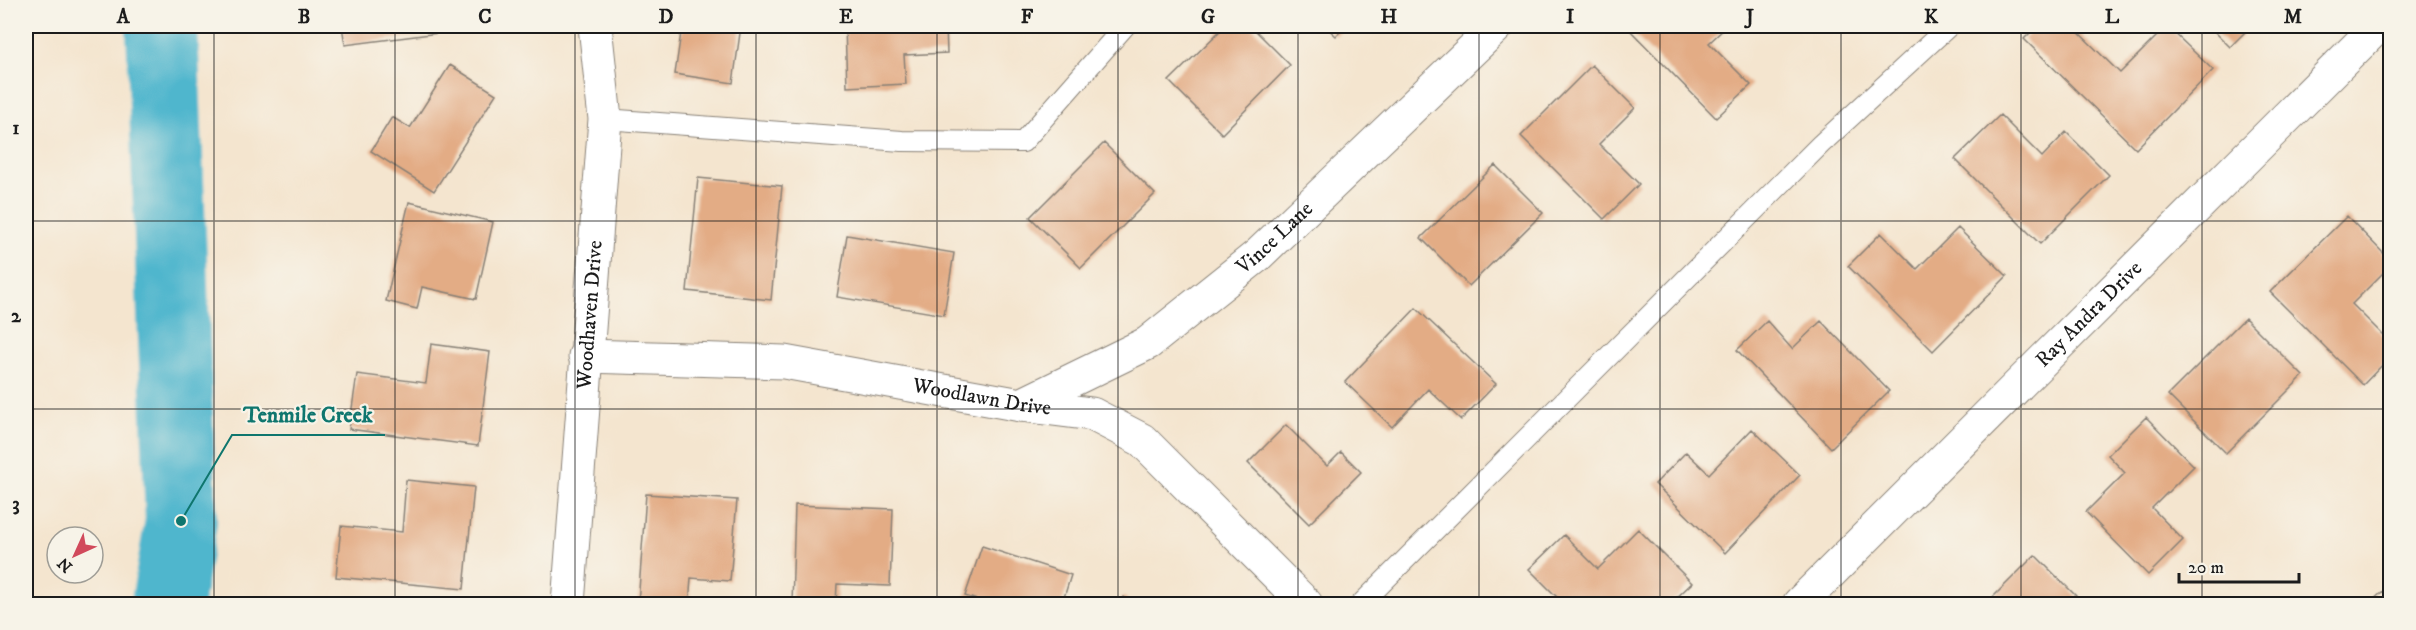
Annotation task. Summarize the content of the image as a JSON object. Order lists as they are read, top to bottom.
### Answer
{
  "streets": {
    "street": [
      "Vince Lane",
      "Woodhaven Drive",
      "Ray Andra Drive",
      "Woodlawn Drive"
    ]
  },
  "crossings": [
    ["Vince Lane", "Woodlawn Drive"],
    ["Woodhaven Drive", "Woodlawn Drive"]
  ],
  "places": ["Tenmile Creek"],
  "scale_bar": "20 m",
  "north": "bottom left",
  "grid": {
    "columns": [
      "A",
      "B",
      "C",
      "D",
      "E",
      "F",
      "G",
      "H",
      "I",
      "J",
      "K",
      "L",
      "M"
    ],
    "rows": ["1", "2", "3"]
  }
}
